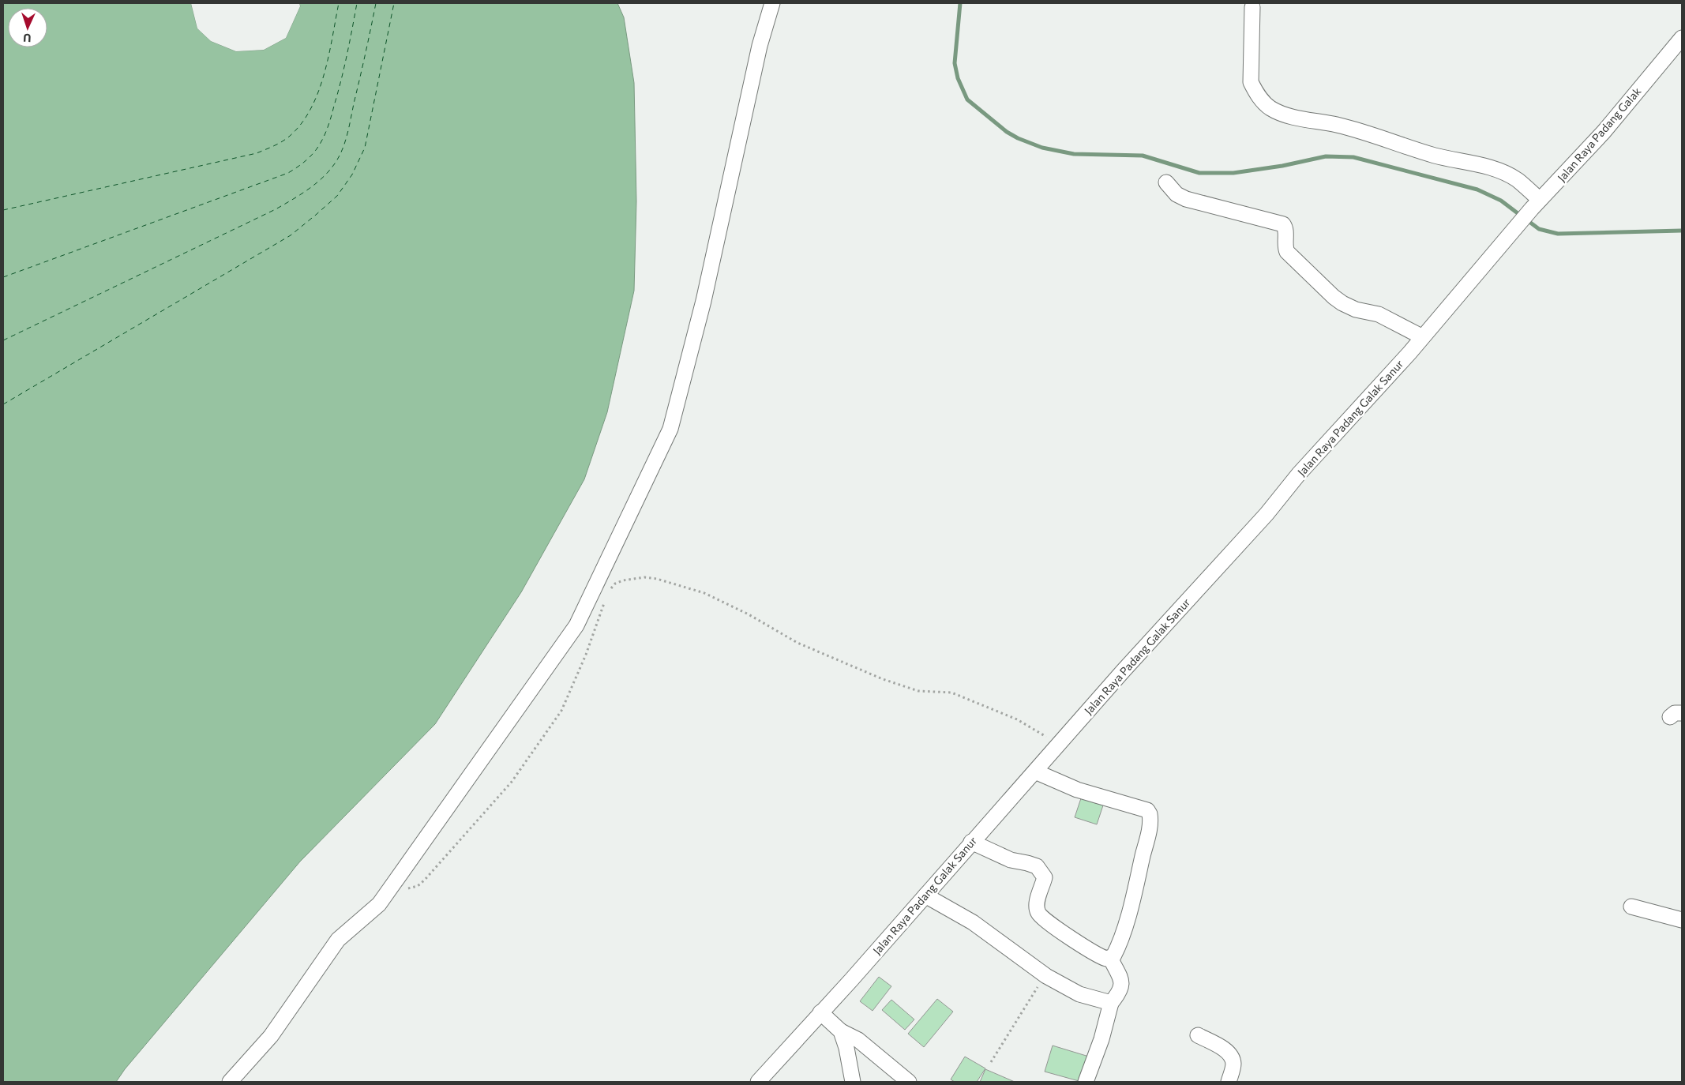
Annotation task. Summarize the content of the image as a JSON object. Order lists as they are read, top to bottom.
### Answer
{
  "streets": {
    "street": ["Jalan Raya Padang Galak", "Jalan Raya Padang Galak Sanur"]
  },
  "crossings": [
    ["Jalan Raya Padang Galak", "Jalan Raya Padang Galak Sanur"]
  ],
  "north": "bottom"
}
